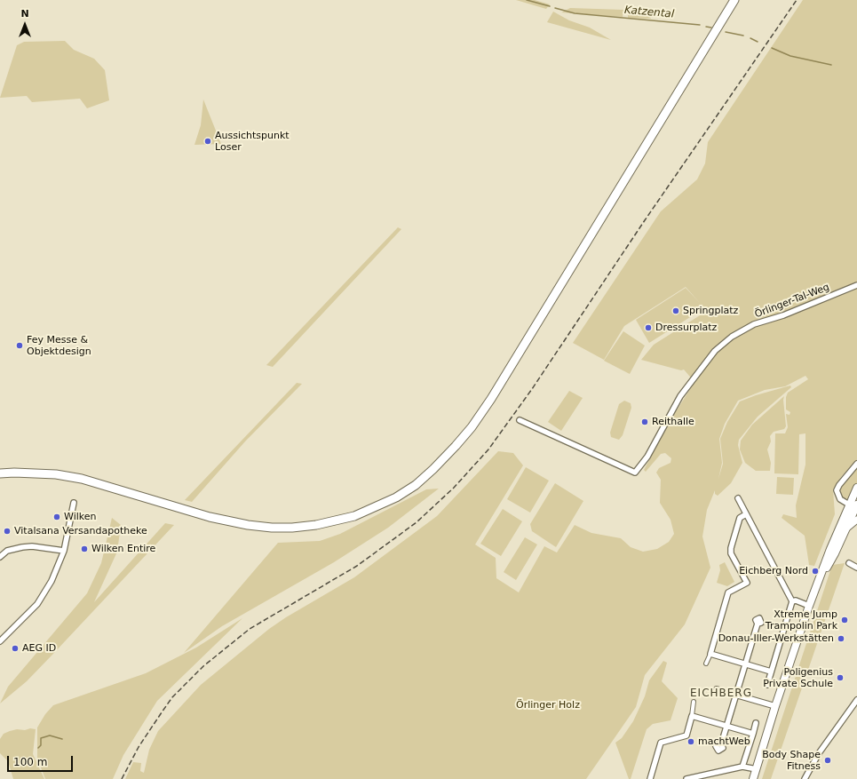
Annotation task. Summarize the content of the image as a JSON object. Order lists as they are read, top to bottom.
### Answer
{
  "streets": {
    "street": ["Örlinger-Tal-Weg"]
  },
  "districts": ["EICHBERG"],
  "water": ["Katzental"],
  "parks": ["Örlinger Holz"],
  "places": [
    "Aussichtspunkt Loser",
    "Springplatz",
    "Dressurplatz",
    "Fey Messe & Objektdesign",
    "Reithalle",
    "Wilken",
    "Vitalsana Versandapotheke",
    "Wilken Entire",
    "Eichberg Nord",
    "Xtreme Jump Trampolin Park",
    "Donau-Iller-Werkstätten",
    "AEG ID",
    "Poligenius Private Schule",
    "machtWeb",
    "Body Shape Fitness"
  ],
  "scale_bar": "100 m",
  "north": "top"
}
